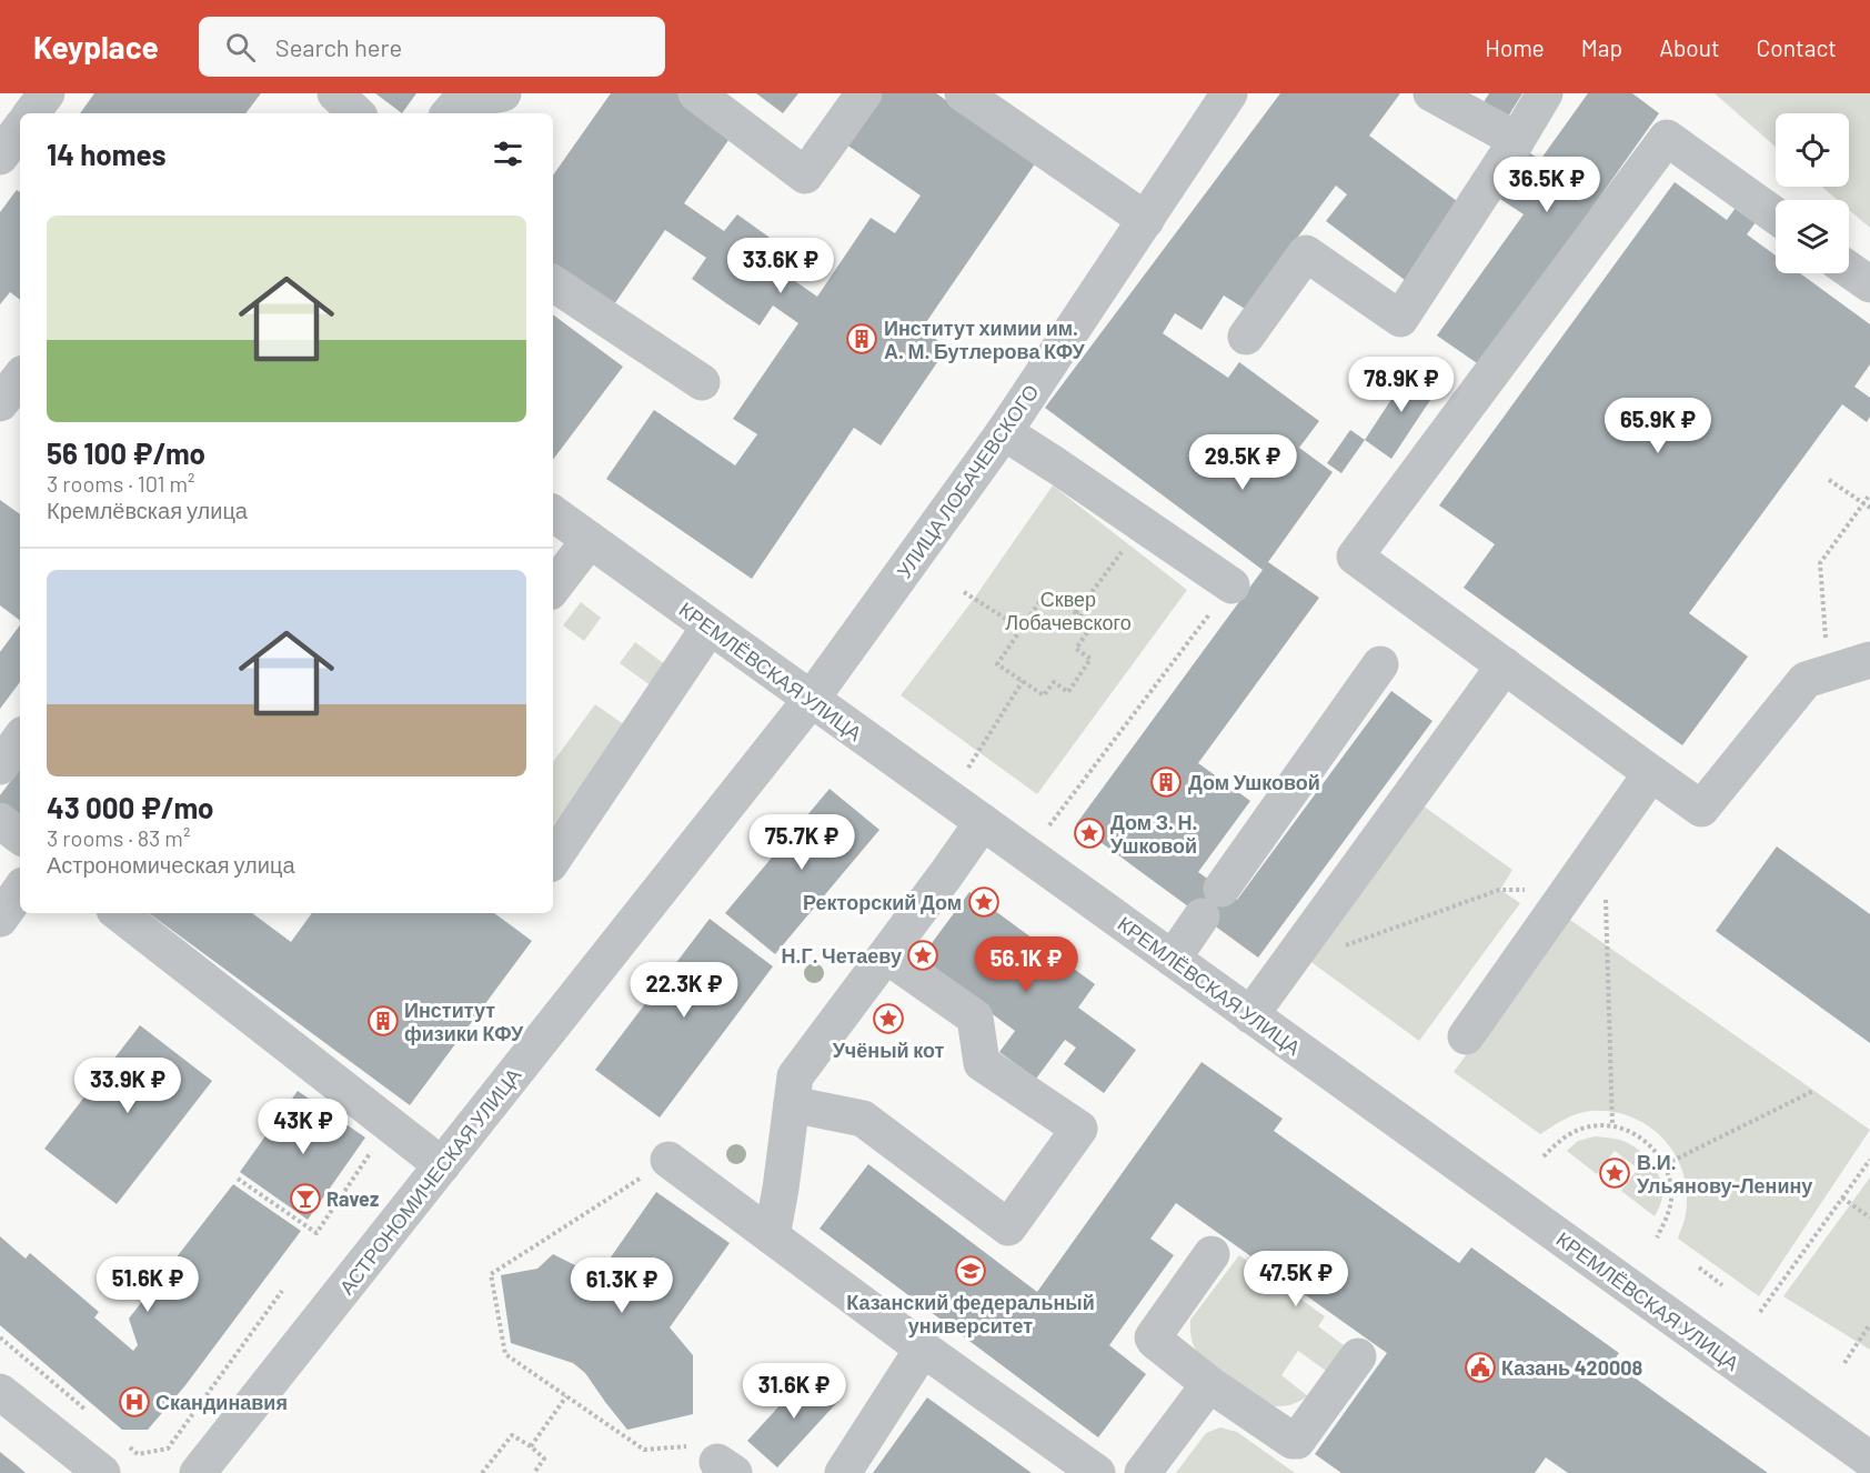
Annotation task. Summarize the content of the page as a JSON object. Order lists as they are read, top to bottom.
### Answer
{
  "streets": {
    "street": ["УЛИЦА ЛОБАЧЕВСКОГО", "КРЕМЛЁВСКАЯ УЛИЦА", "АСТРОНОМИЧЕСКАЯ УЛИЦА"]
  },
  "crossings": [
    ["УЛИЦА ЛОБАЧЕВСКОГО", "КРЕМЛЁВСКАЯ УЛИЦА"],
    ["УЛИЦА ЛОБАЧЕВСКОГО", "АСТРОНОМИЧЕСКАЯ УЛИЦА"],
    ["КРЕМЛЁВСКАЯ УЛИЦА", "АСТРОНОМИЧЕСКАЯ УЛИЦА"]
  ],
  "parks": ["Сквер Лобачевского"],
  "places": {
    "building": ["Институт химии им. А. М. Бутлерова КФУ", "Дом Ушковой", "Институт физики КФУ"],
    "place": [
      "Дом З. Н. Ушковой",
      "Ректорский Дом",
      "Н.Г. Четаеву",
      "Учёный кот",
      "В.И. Ульянову-Ленину"
    ],
    "bar": ["Ravez"],
    "school or university": ["Казанский федеральный университет"],
    "public building": ["Казань 420008"],
    "hospital": ["Скандинавия"]
  },
  "page": {
    "header": "Keyplace",
    "search": "Search here",
    "nav": [
      "Home",
      "Map",
      "About",
      "Contact"
    ],
    "heading": "14 homes",
    "price": [
      "36.5K ₽",
      "33.6K ₽",
      "78.9K ₽",
      "65.9K ₽",
      "29.5K ₽",
      "75.7K ₽",
      "56.1K ₽",
      "22.3K ₽",
      "33.9K ₽",
      "43K ₽",
      "47.5K ₽",
      "51.6K ₽",
      "61.3K ₽",
      "31.6K ₽"
    ],
    "list": [
      {
        "name": "56 100 ₽/mo",
        "note": "3 rooms · 101 m² · Кремлёвская улица"
      },
      {
        "name": "43 000 ₽/mo",
        "note": "3 rooms · 83 m² · Астрономическая улица"
      }
    ]
  }
}
